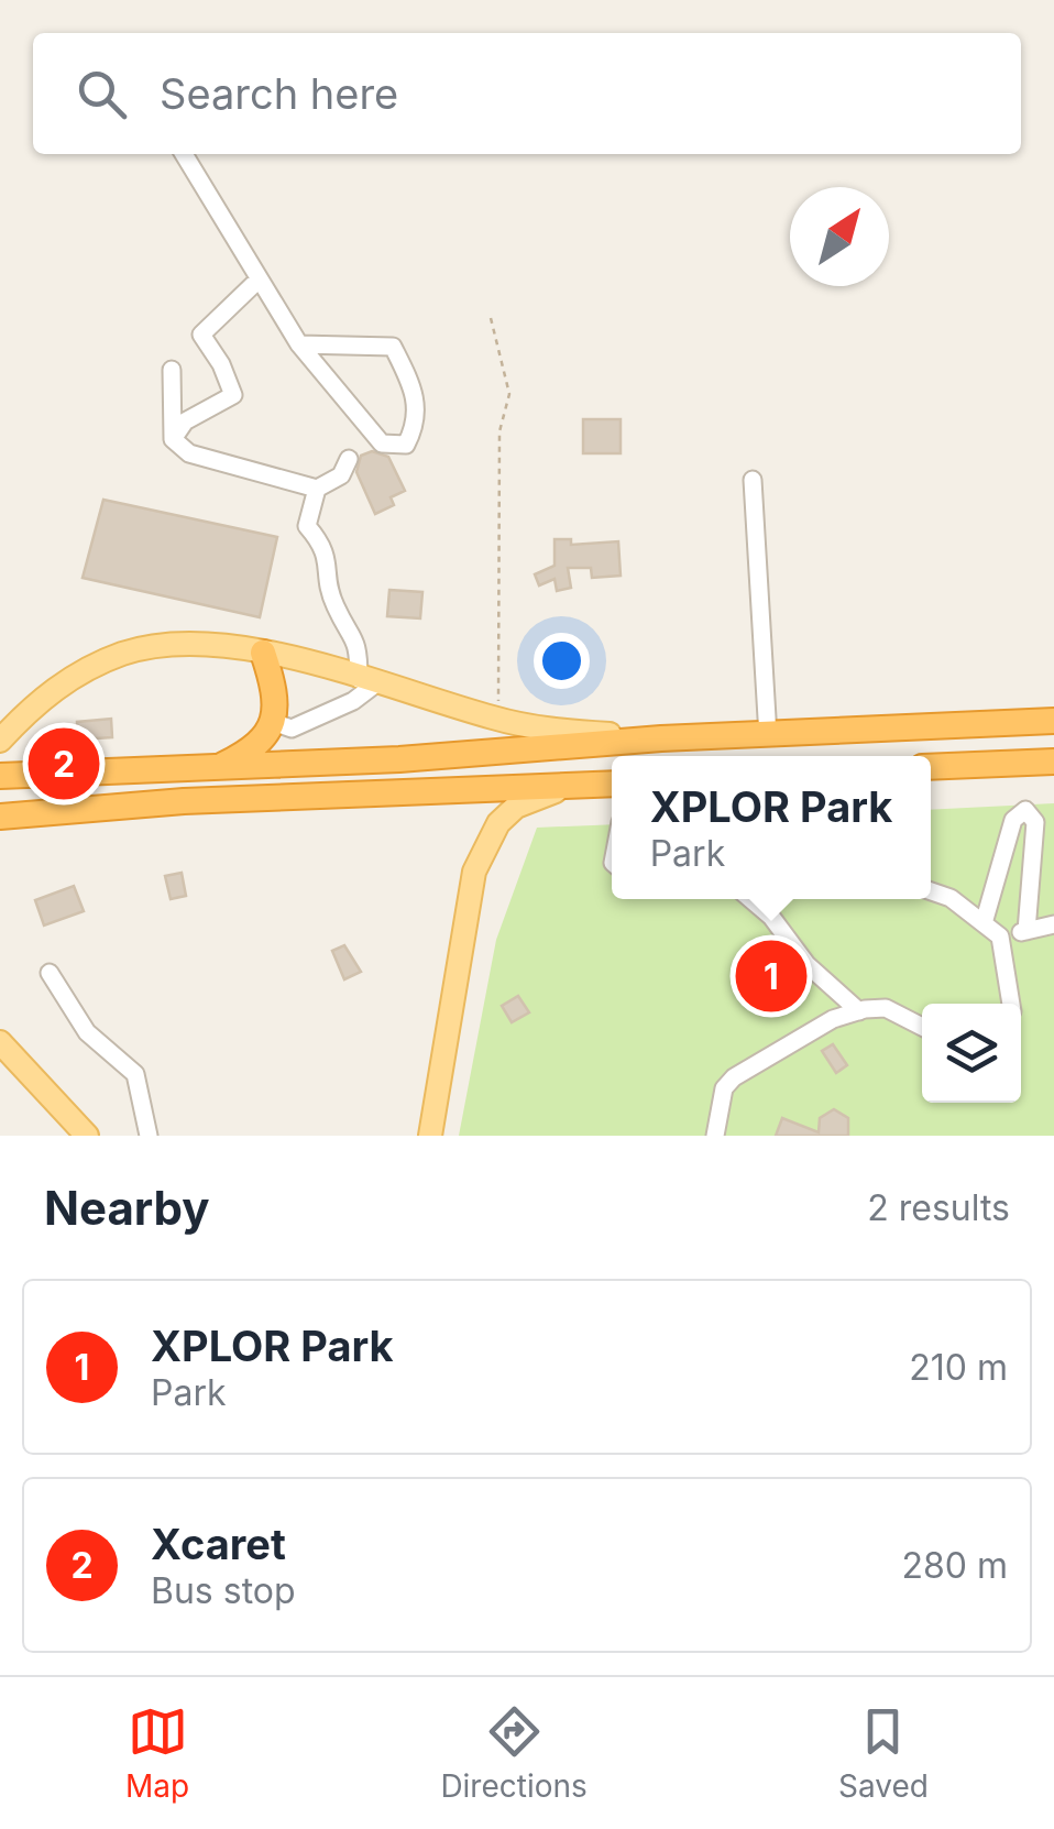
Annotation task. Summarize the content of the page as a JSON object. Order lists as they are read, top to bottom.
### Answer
{
  "north": "top right",
  "page": {
    "search": "Search here",
    "pins": ["2", "1"],
    "popup": ["XPLOR Park", "Park"],
    "heading": ["Nearby", "2 results"],
    "list": [
      {
        "mark": "1",
        "name": "XPLOR Park",
        "note": "Park",
        "value": "210 m"
      },
      {
        "mark": "2",
        "name": "Xcaret",
        "note": "Bus stop",
        "value": "280 m"
      }
    ],
    "nav": ["Map", "Directions", "Saved"]
  }
}
